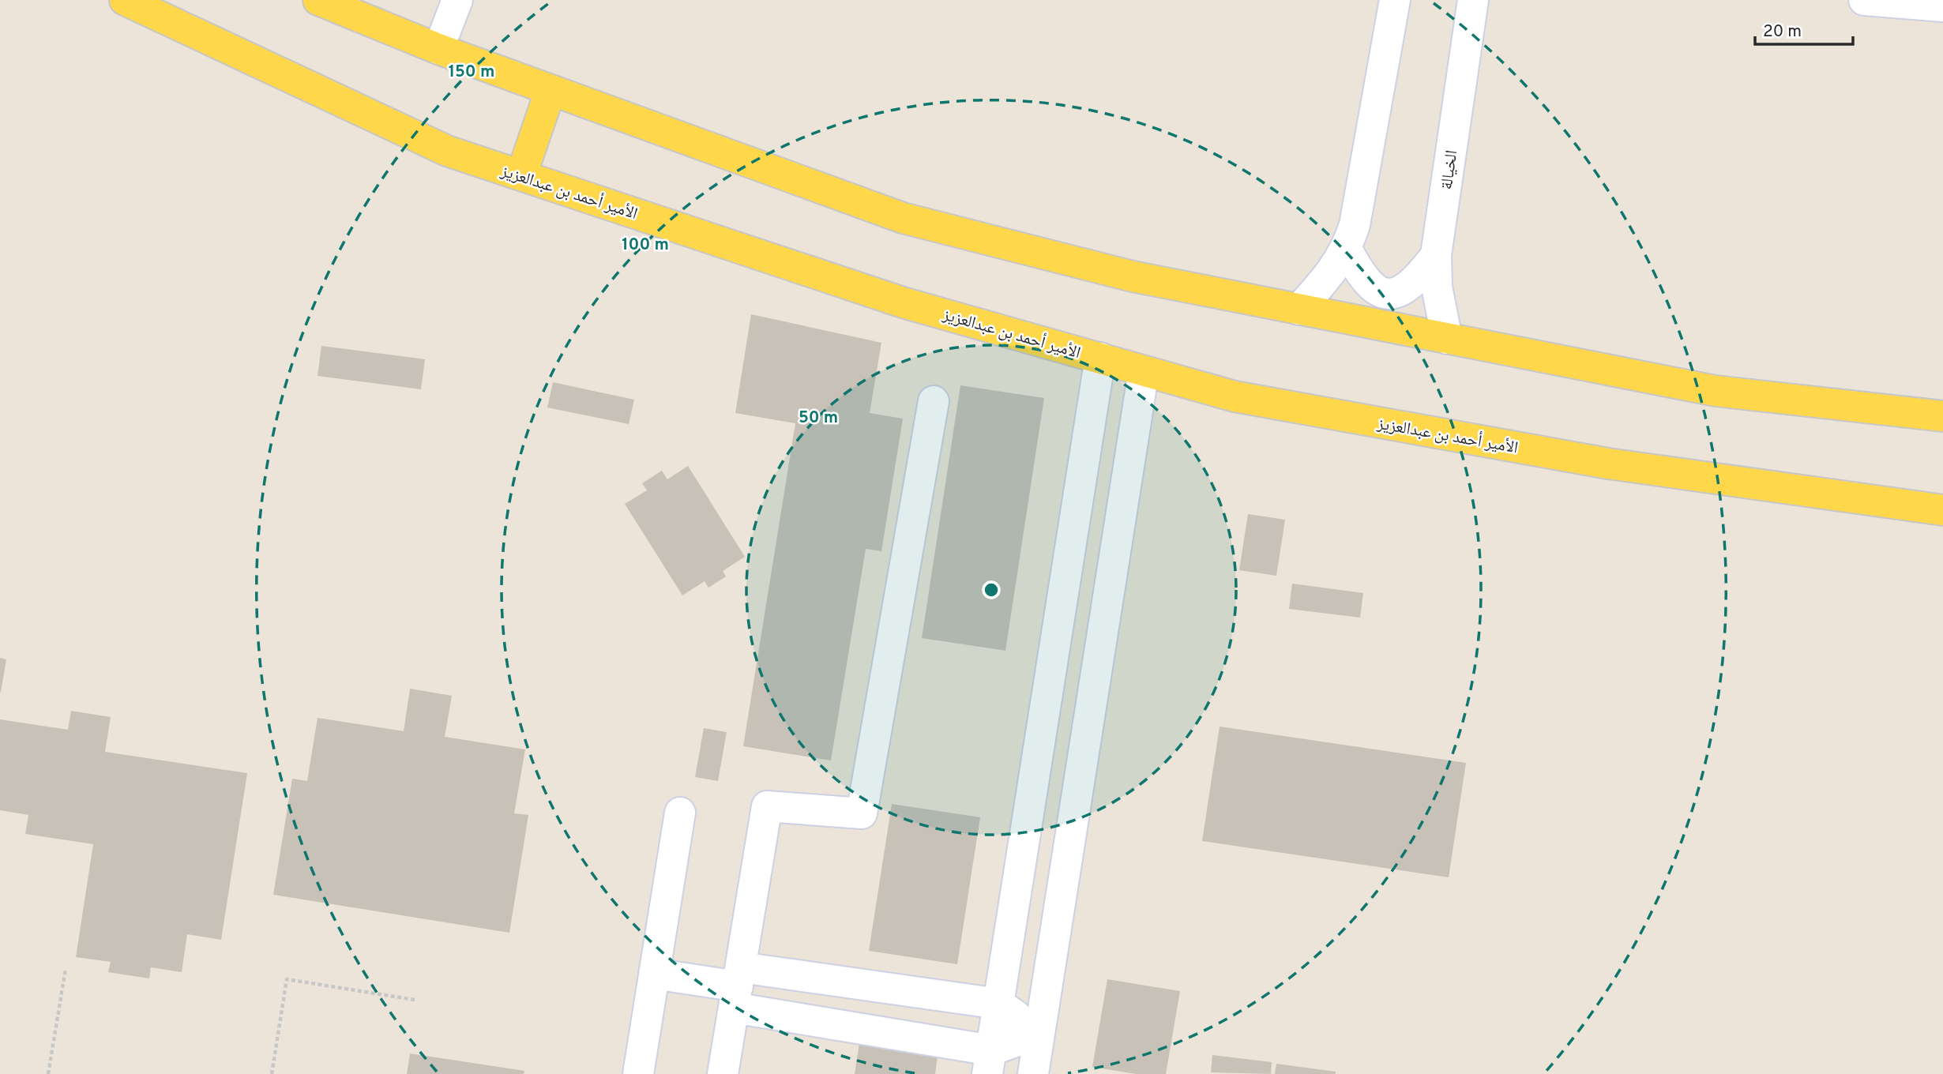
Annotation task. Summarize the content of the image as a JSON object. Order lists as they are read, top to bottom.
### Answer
{
  "streets": {
    "main road": ["الأمير أحمد بن عبدالعزيز"],
    "street": ["الخيالة"]
  },
  "scale_bar": "20 m",
  "rings": ["150 m", "100 m", "50 m"]
}
